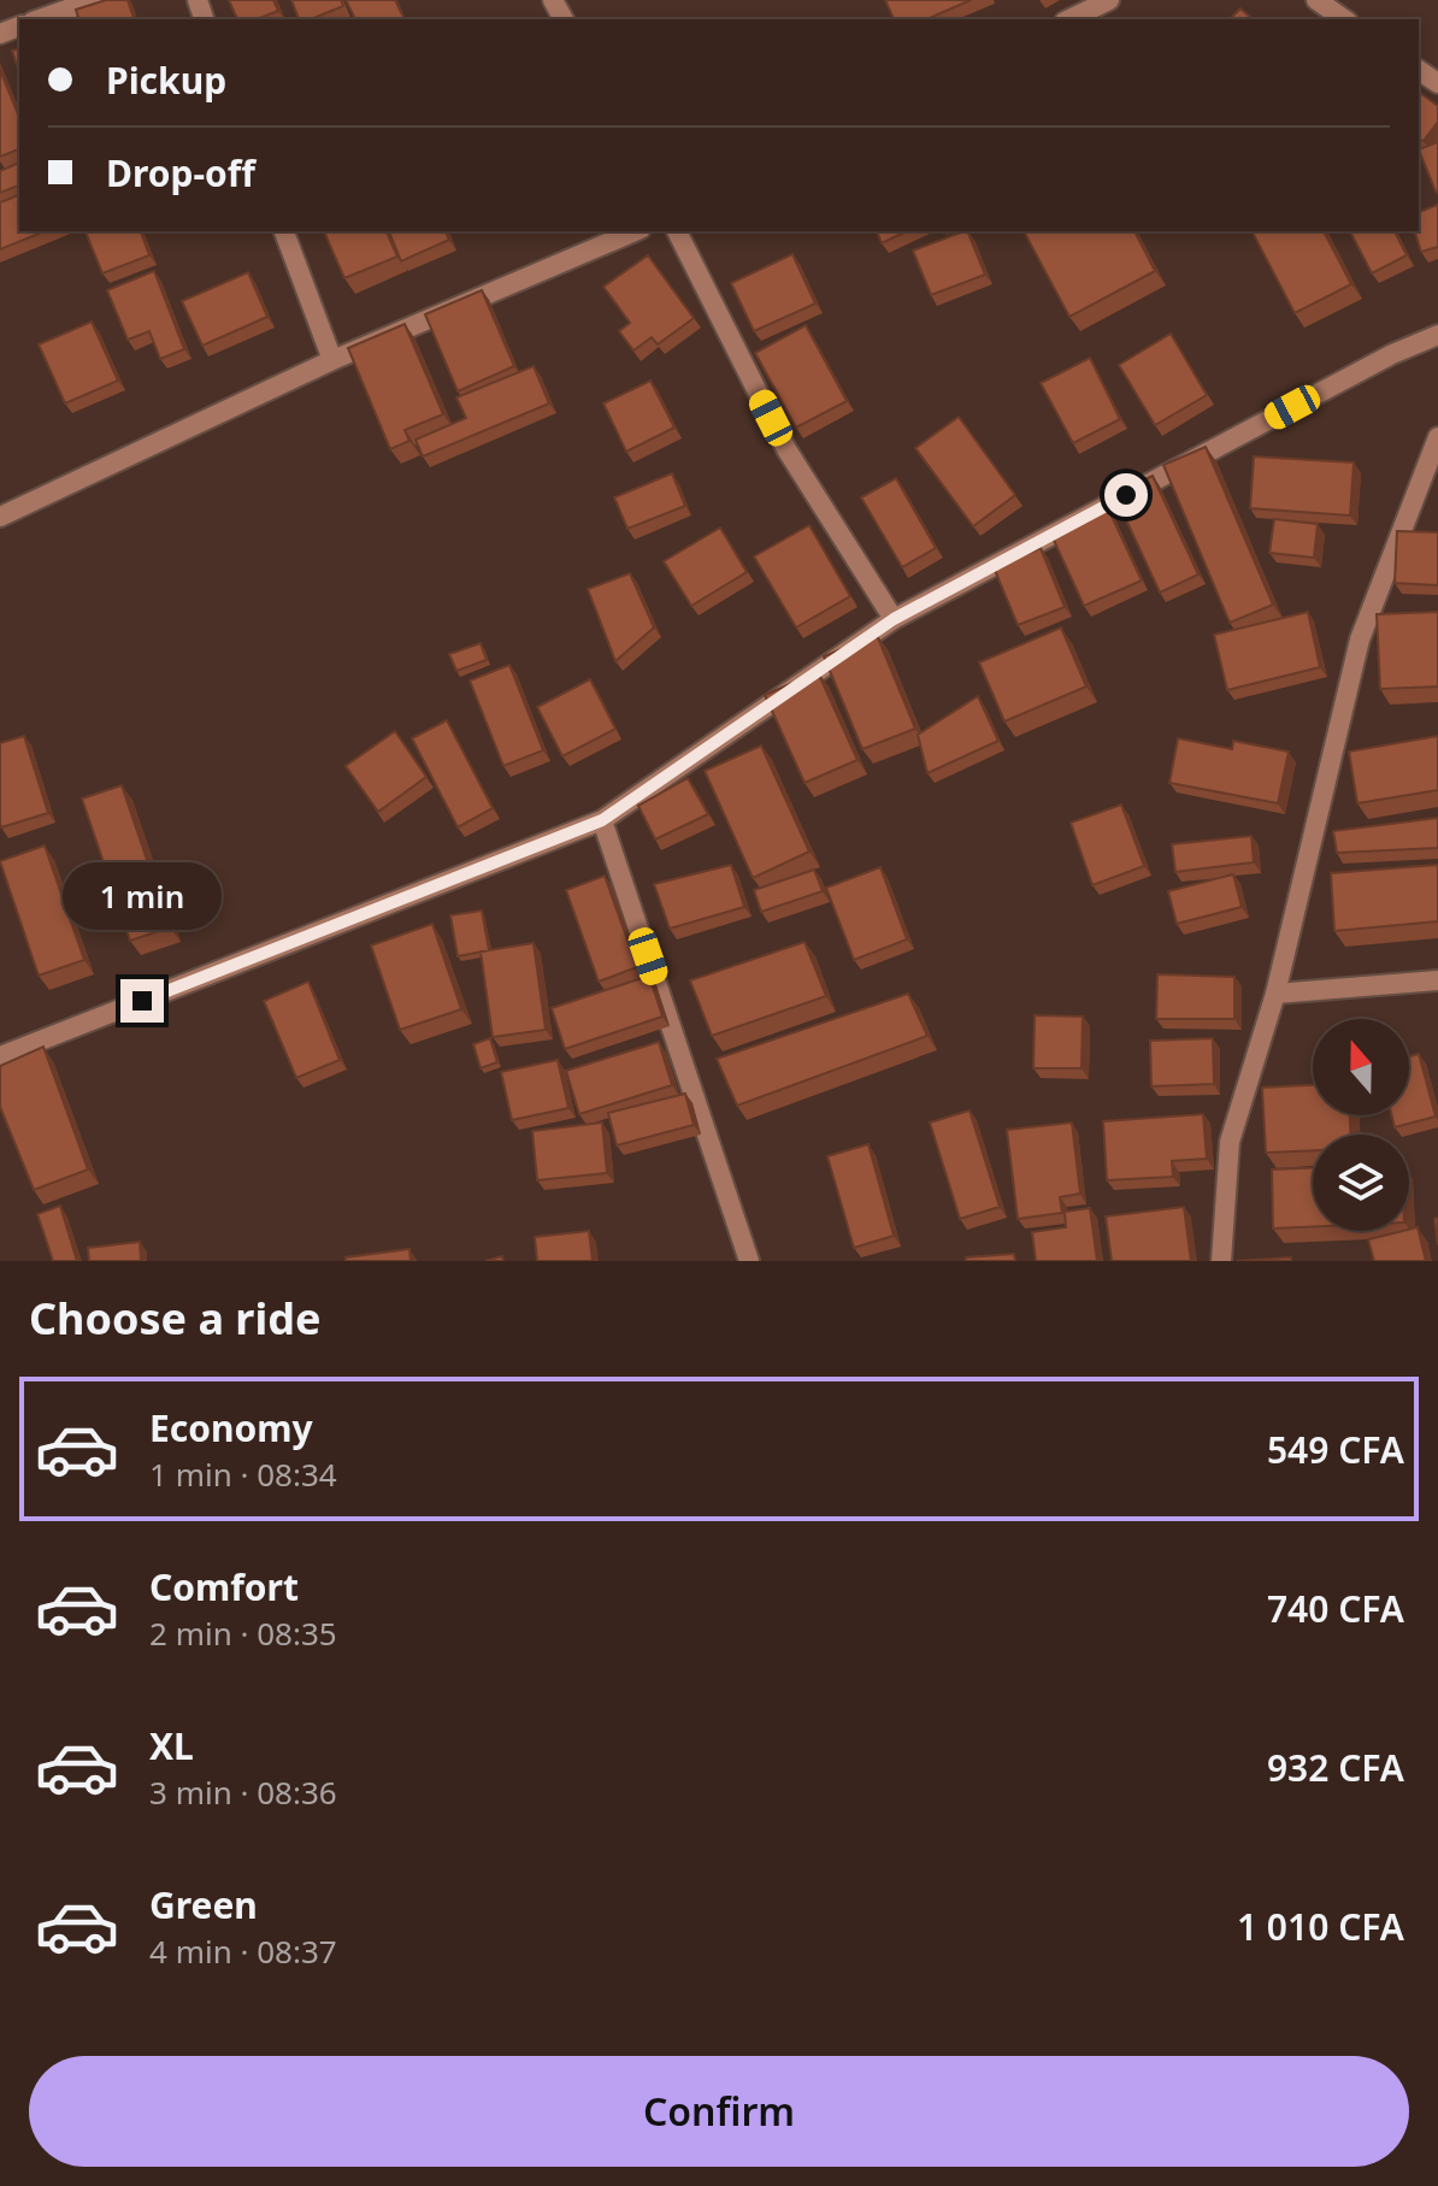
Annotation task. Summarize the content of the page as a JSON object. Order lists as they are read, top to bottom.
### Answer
{
  "north": "top",
  "page": {
    "banner": ["Pickup", "Drop-off"],
    "bubble": "1 min",
    "heading": "Choose a ride",
    "list": [
      {
        "name": "Economy",
        "note": "1 min · 08:34",
        "value": "549 CFA"
      },
      {
        "name": "Comfort",
        "note": "2 min · 08:35",
        "value": "740 CFA"
      },
      {
        "name": "XL",
        "note": "3 min · 08:36",
        "value": "932 CFA"
      },
      {
        "name": "Green",
        "note": "4 min · 08:37",
        "value": "1 010 CFA"
      }
    ],
    "buttons": "Confirm"
  }
}
